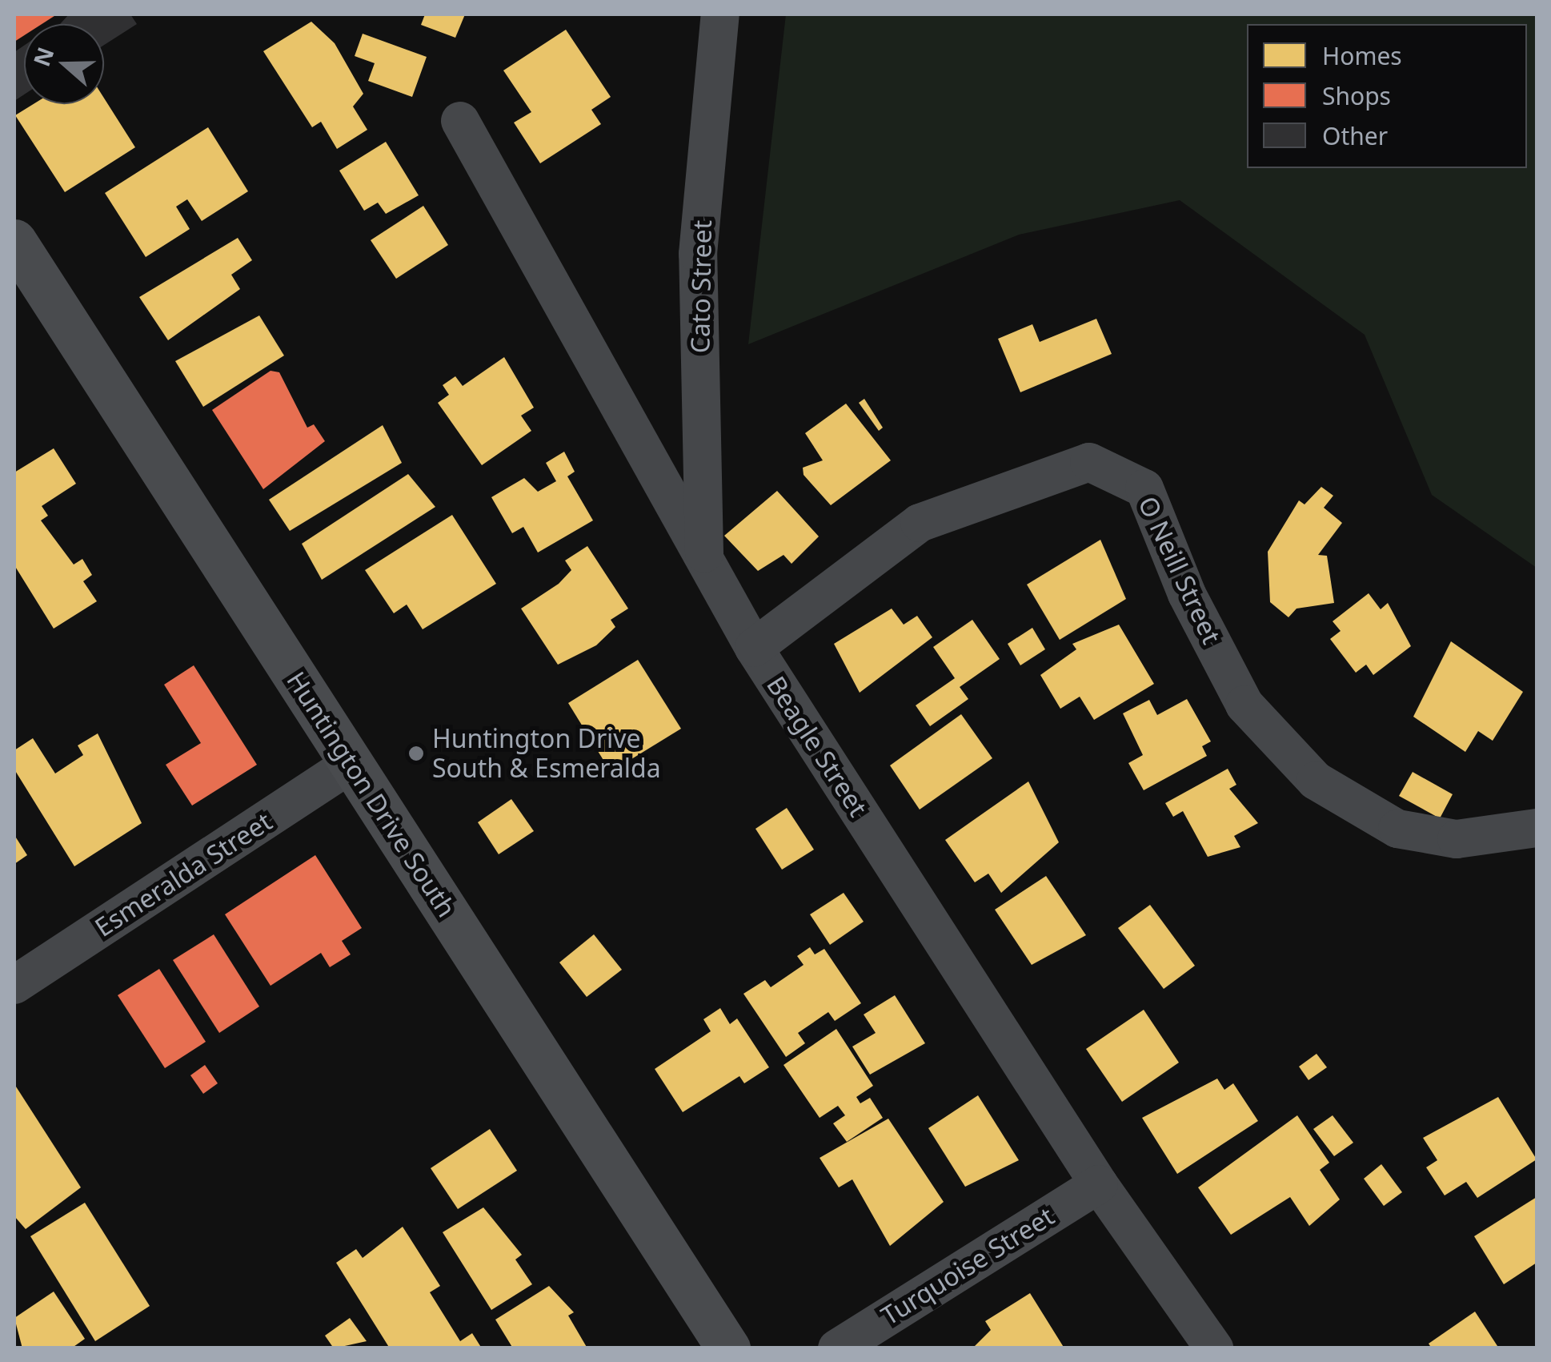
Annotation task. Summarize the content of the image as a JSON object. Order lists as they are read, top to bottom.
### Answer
{
  "streets": {
    "street": [
      "Cato Street",
      "O Neill Street",
      "Beagle Street",
      "Huntington Drive South",
      "Esmeralda Street",
      "Turquoise Street"
    ]
  },
  "crossings": [
    ["Cato Street", "Beagle Street"],
    ["O Neill Street", "Beagle Street"],
    ["Beagle Street", "Turquoise Street"],
    ["Huntington Drive South", "Esmeralda Street"]
  ],
  "places": ["Huntington Drive South & Esmeralda"],
  "legend": ["Homes", "Shops", "Other"],
  "north": "left"
}
